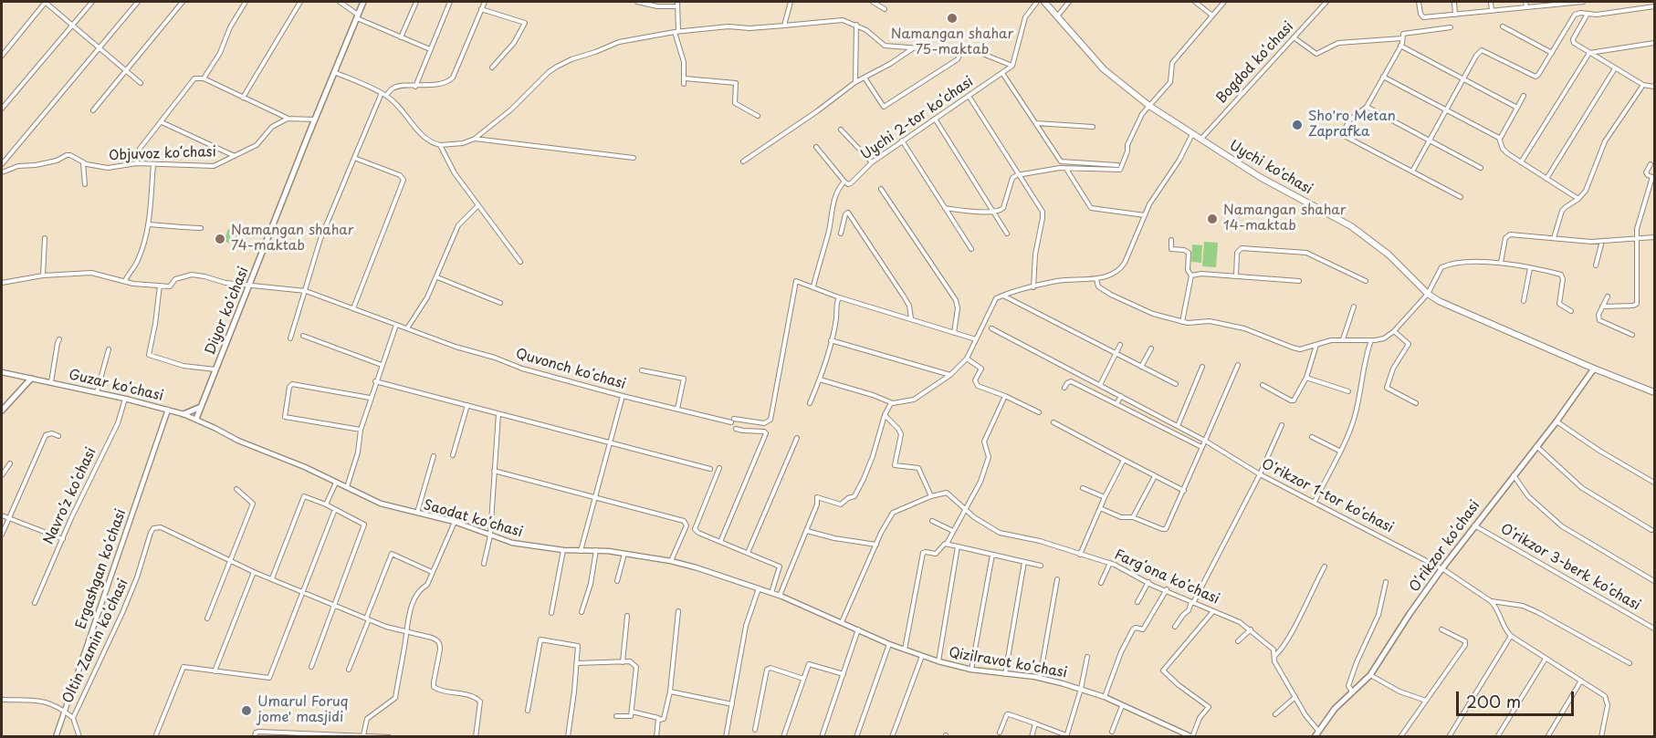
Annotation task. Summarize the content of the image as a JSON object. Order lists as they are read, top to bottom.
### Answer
{
  "streets": {
    "main road": ["Uychi ko'chasi", "Diyor koʻchasi", "Oʻrikzor koʻchasi"],
    "street": [
      "Bogdod koʻchasi",
      "Uychi 2-tor koʻchasi",
      "Objuvoz koʻchasi",
      "Quvonch koʻchasi",
      "Guzar koʻchasi",
      "Navroʻz koʻchasi",
      "Oʻrikzor 1-tor koʻchasi",
      "Saodat koʻchasi",
      "Oʻrikzor 3-berk koʻchasi",
      "Ergashgan koʻchasi",
      "Fargʻona koʻchasi",
      "Oltin Zamin koʻchasi",
      "Qizilravot koʻchasi"
    ]
  },
  "crossings": [
    ["Bogdod koʻchasi", "Uychi ko'chasi"],
    ["Uychi ko'chasi", "Oʻrikzor koʻchasi"],
    ["Diyor koʻchasi", "Quvonch koʻchasi"],
    ["Diyor koʻchasi", "Guzar koʻchasi"],
    ["Diyor koʻchasi", "Saodat koʻchasi"],
    ["Guzar koʻchasi", "Navroʻz koʻchasi"],
    ["Guzar koʻchasi", "Saodat koʻchasi"],
    ["Guzar koʻchasi", "Ergashgan koʻchasi"],
    ["Oʻrikzor 1-tor koʻchasi", "Oʻrikzor koʻchasi"],
    ["Saodat koʻchasi", "Qizilravot koʻchasi"],
    ["Oʻrikzor koʻchasi", "Oʻrikzor 3-berk koʻchasi"],
    ["Oʻrikzor koʻchasi", "Fargʻona koʻchasi"]
  ],
  "places": [
    "Namangan shahar 75-maktab",
    "Sho'ro Metan Zaprafka",
    "Namangan shahar 14-maktab",
    "Namangan shahar 74-maktab",
    "Umarul Foruq jome' masjidi"
  ],
  "scale_bar": "200 m"
}
